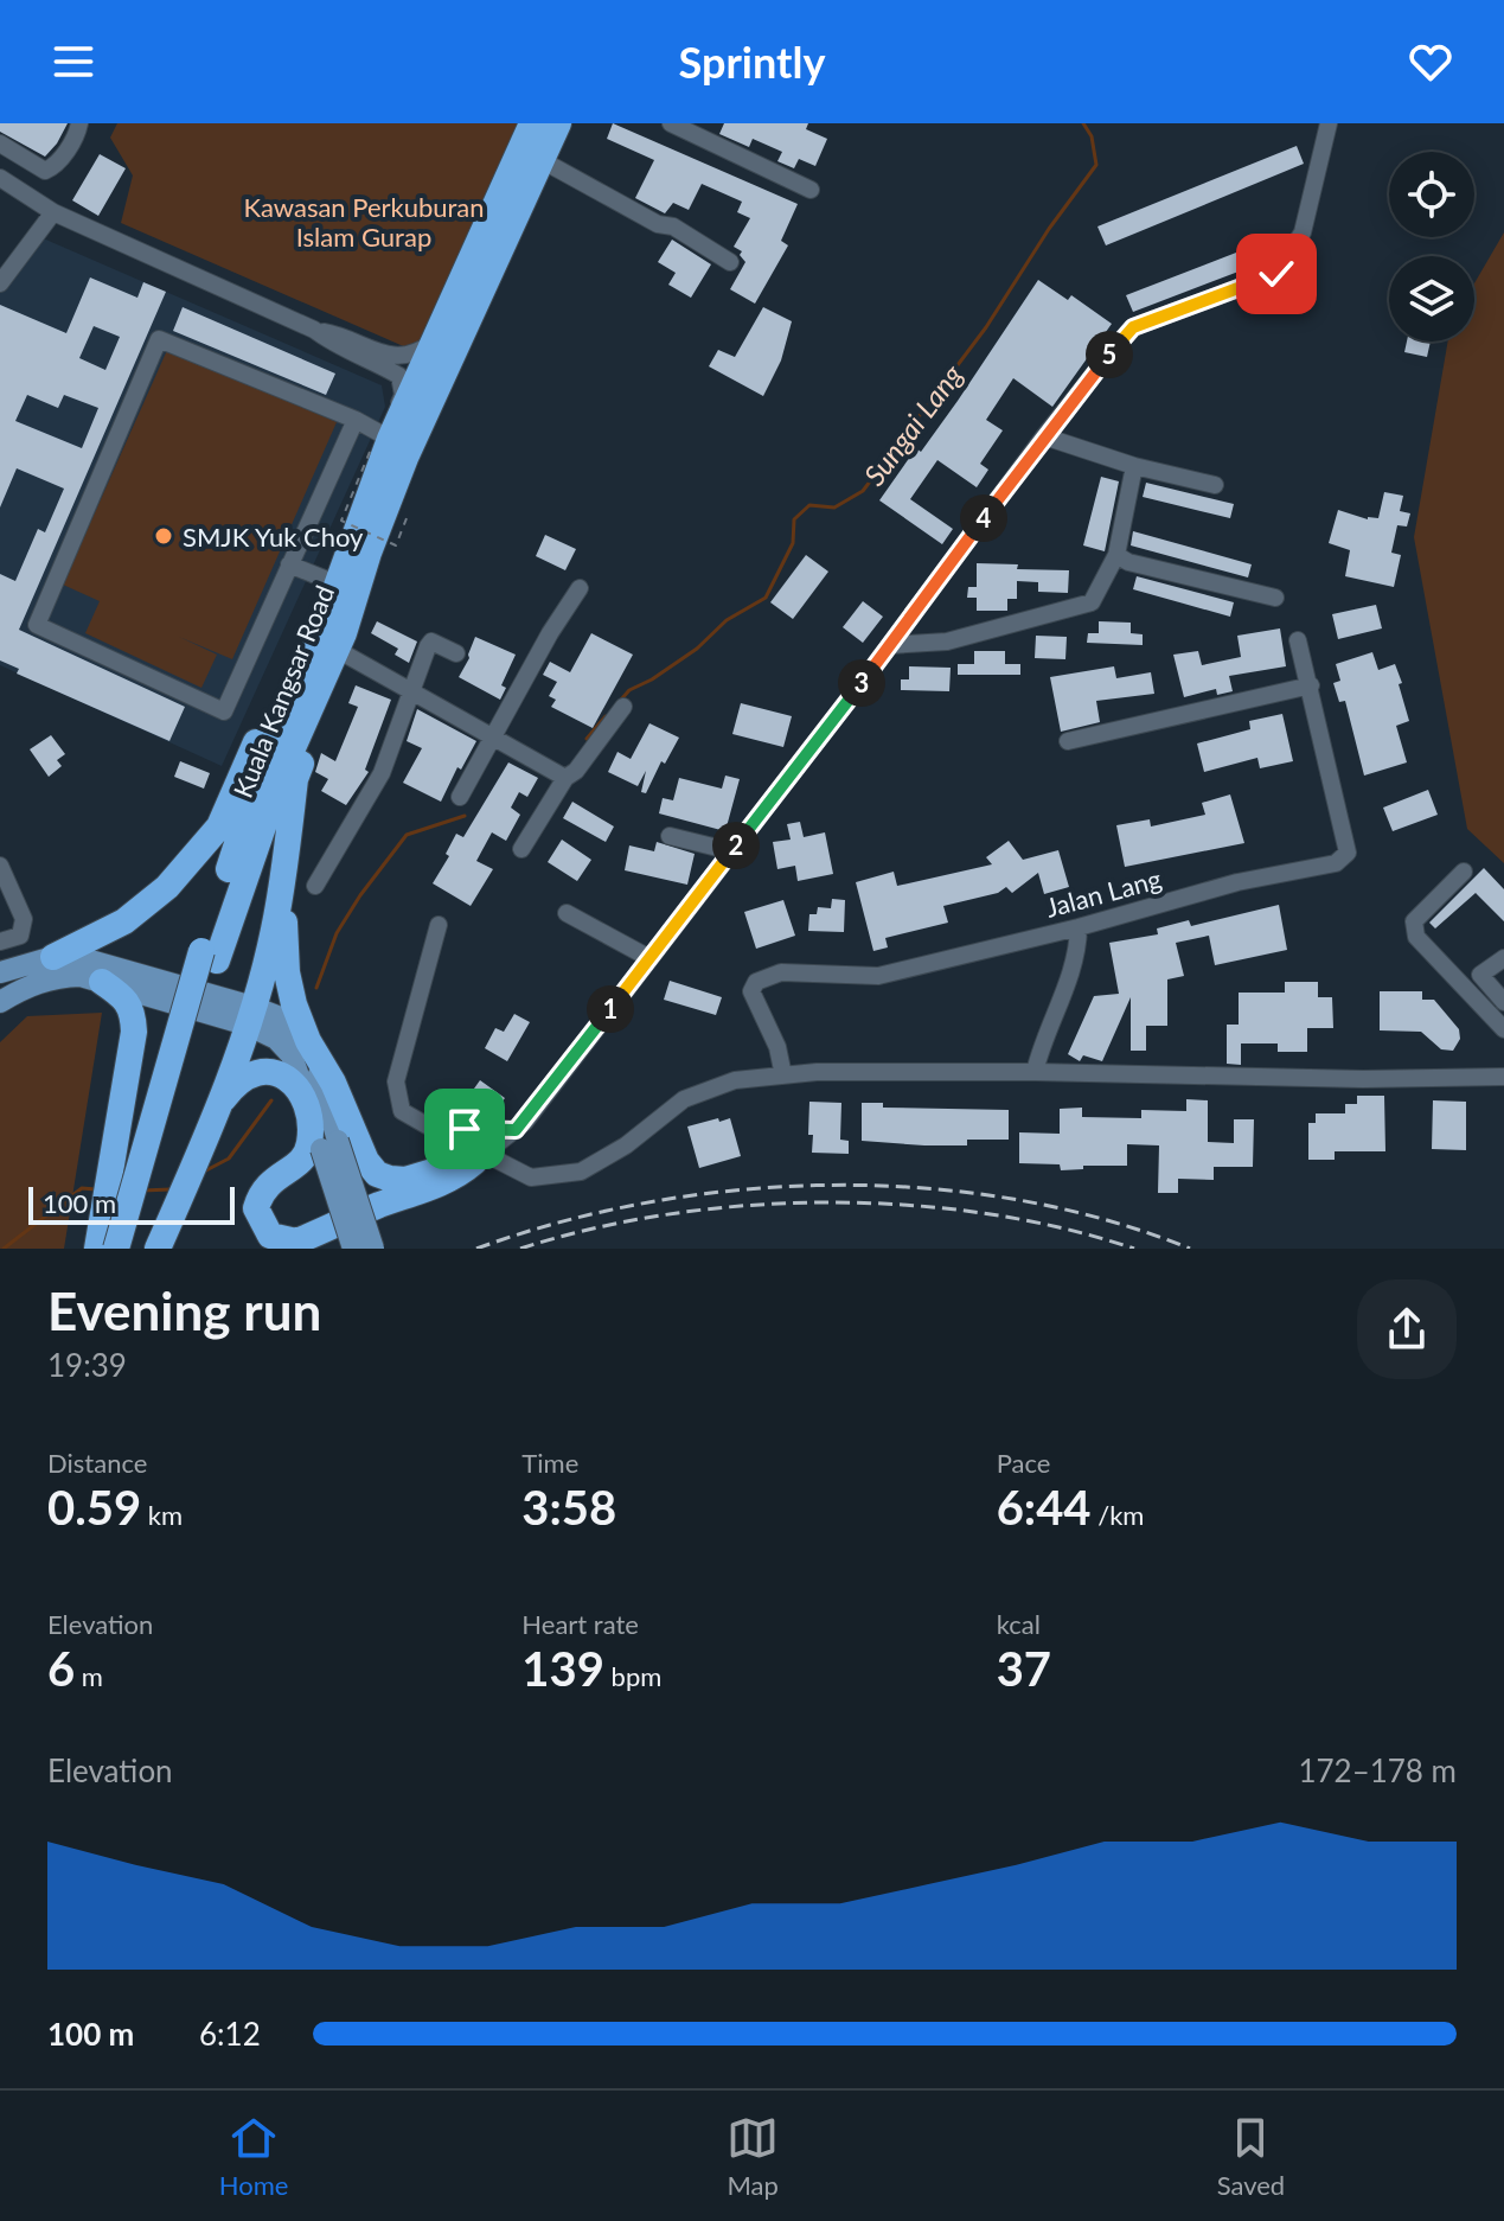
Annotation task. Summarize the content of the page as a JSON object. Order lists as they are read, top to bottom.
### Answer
{
  "streets": {
    "highway": ["Kuala Kangsar Road"],
    "street": ["Jalan Lang"]
  },
  "water": ["Sungai Lang"],
  "parks": ["Kawasan Perkuburan Islam Gurap"],
  "places": ["SMJK Yuk Choy"],
  "scale_bar": "100 m",
  "page": {
    "header": "Sprintly",
    "pins": [
      "5",
      "4",
      "3",
      "2",
      "1"
    ],
    "scale": "100 m",
    "heading": ["Evening run", "19:39"],
    "stats": [
      ["Distance", "0.59 km"],
      ["Time", "3:58"],
      ["Pace", "6:44 /km"],
      ["Elevation", "6 m"],
      ["Heart rate", "139 bpm"],
      ["kcal", "37"]
    ],
    "chart": ["Elevation", "172–178 m"],
    "list": [
      {
        "name": "100 m",
        "note": "6:12"
      }
    ],
    "tabs": ["Home", "Map", "Saved"]
  }
}
